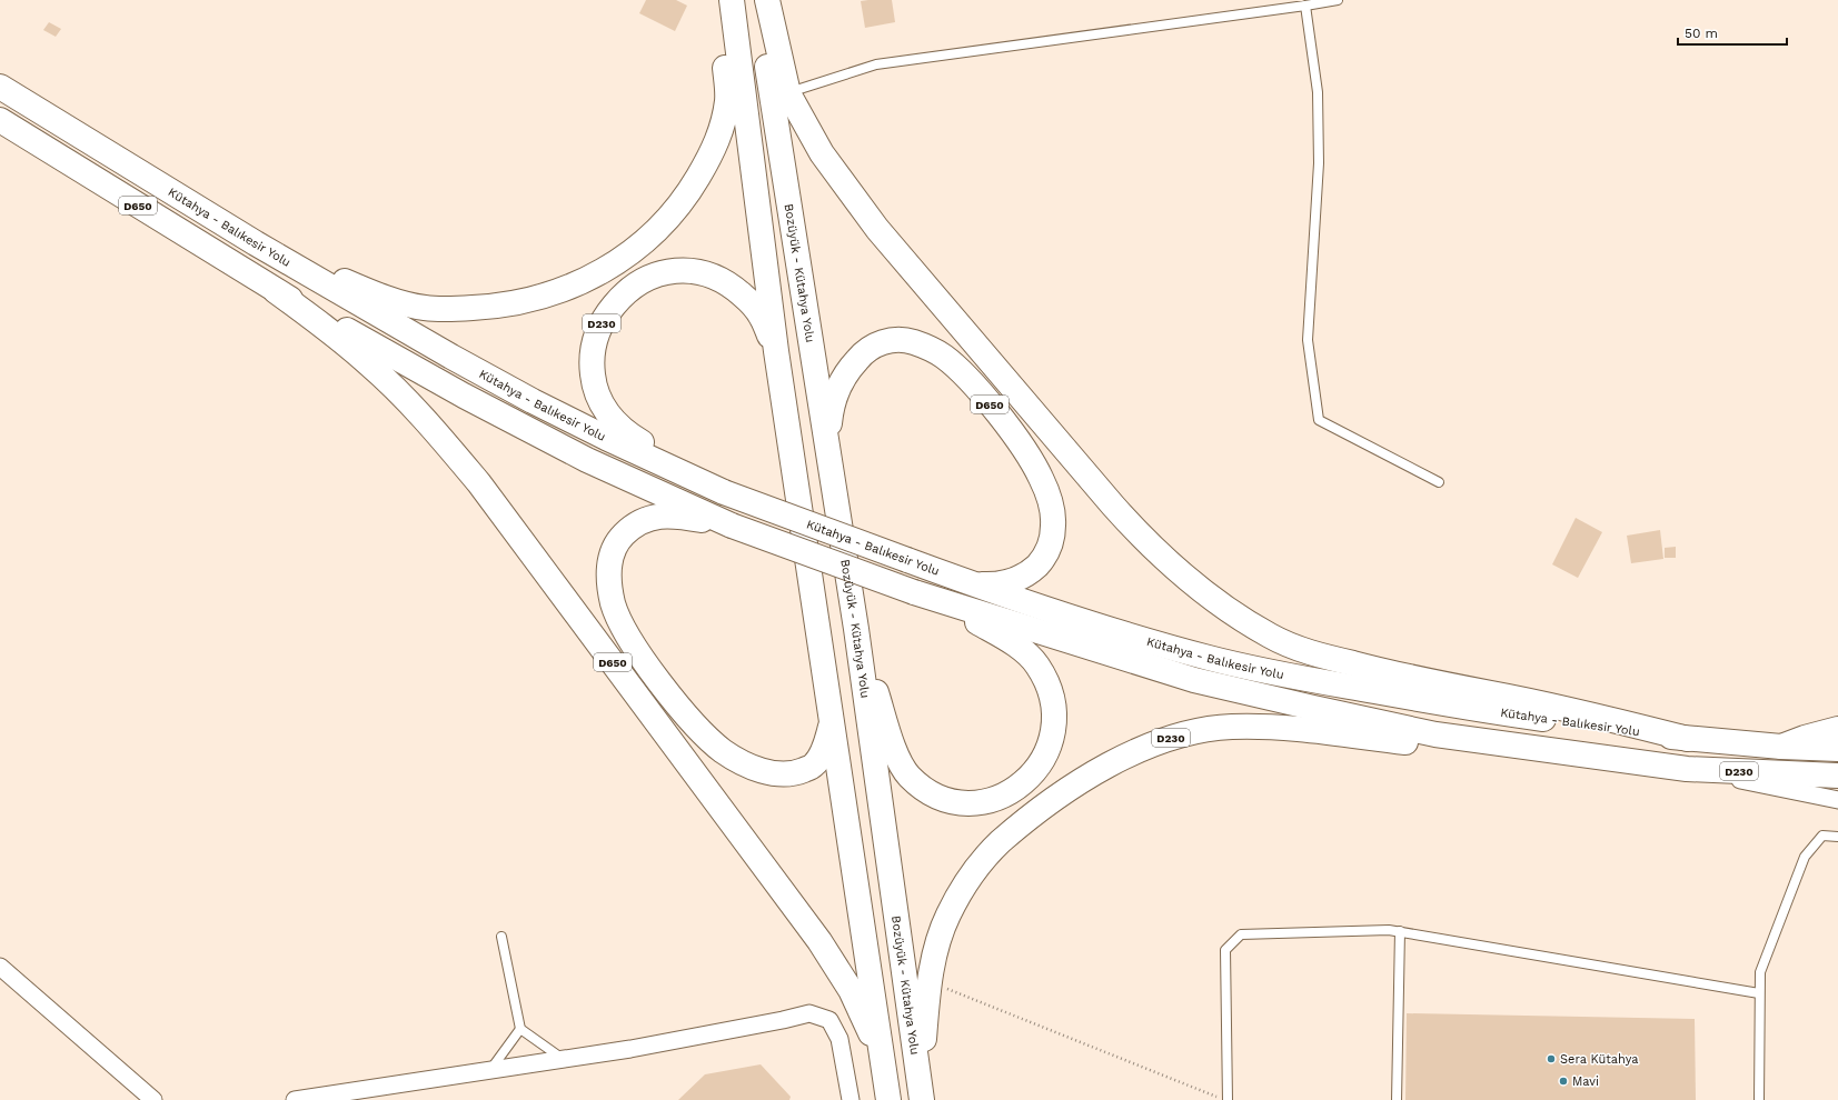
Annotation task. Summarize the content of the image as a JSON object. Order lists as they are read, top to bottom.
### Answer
{
  "streets": {
    "main road": [
      "D650",
      "Kütahya - Balıkesir Yolu",
      "Bozüyük - Kütahya Yolu",
      "D230"
    ]
  },
  "crossings": [
    ["D650", "Kütahya - Balıkesir Yolu"],
    ["D650", "Bozüyük - Kütahya Yolu"],
    ["D650", "D230"],
    ["Kütahya - Balıkesir Yolu", "D230"],
    ["Bozüyük - Kütahya Yolu", "D230"]
  ],
  "places": ["Sera Kütahya", "Mavi"],
  "scale_bar": "50 m"
}
